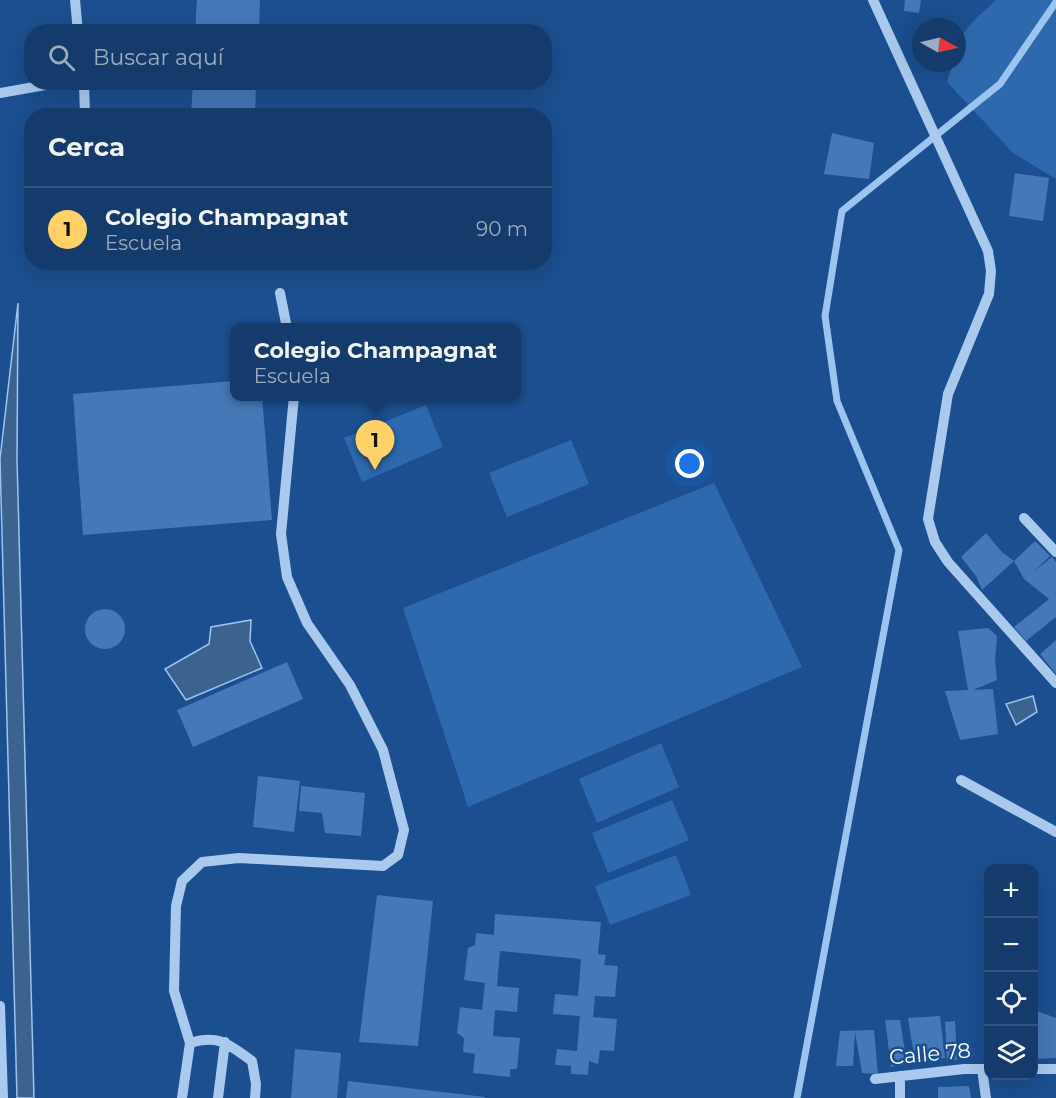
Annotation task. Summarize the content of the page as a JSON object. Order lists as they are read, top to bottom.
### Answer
{
  "streets": {
    "street": ["Calle 78"]
  },
  "north": "right",
  "page": {
    "search": "Buscar aquí",
    "heading": "Cerca",
    "list": [
      {
        "mark": "1",
        "name": "Colegio Champagnat",
        "note": "Escuela",
        "value": "90 m"
      }
    ],
    "popup": ["Colegio Champagnat", "Escuela"],
    "pins": "1",
    "map_buttons": ["+", "−"]
  }
}
